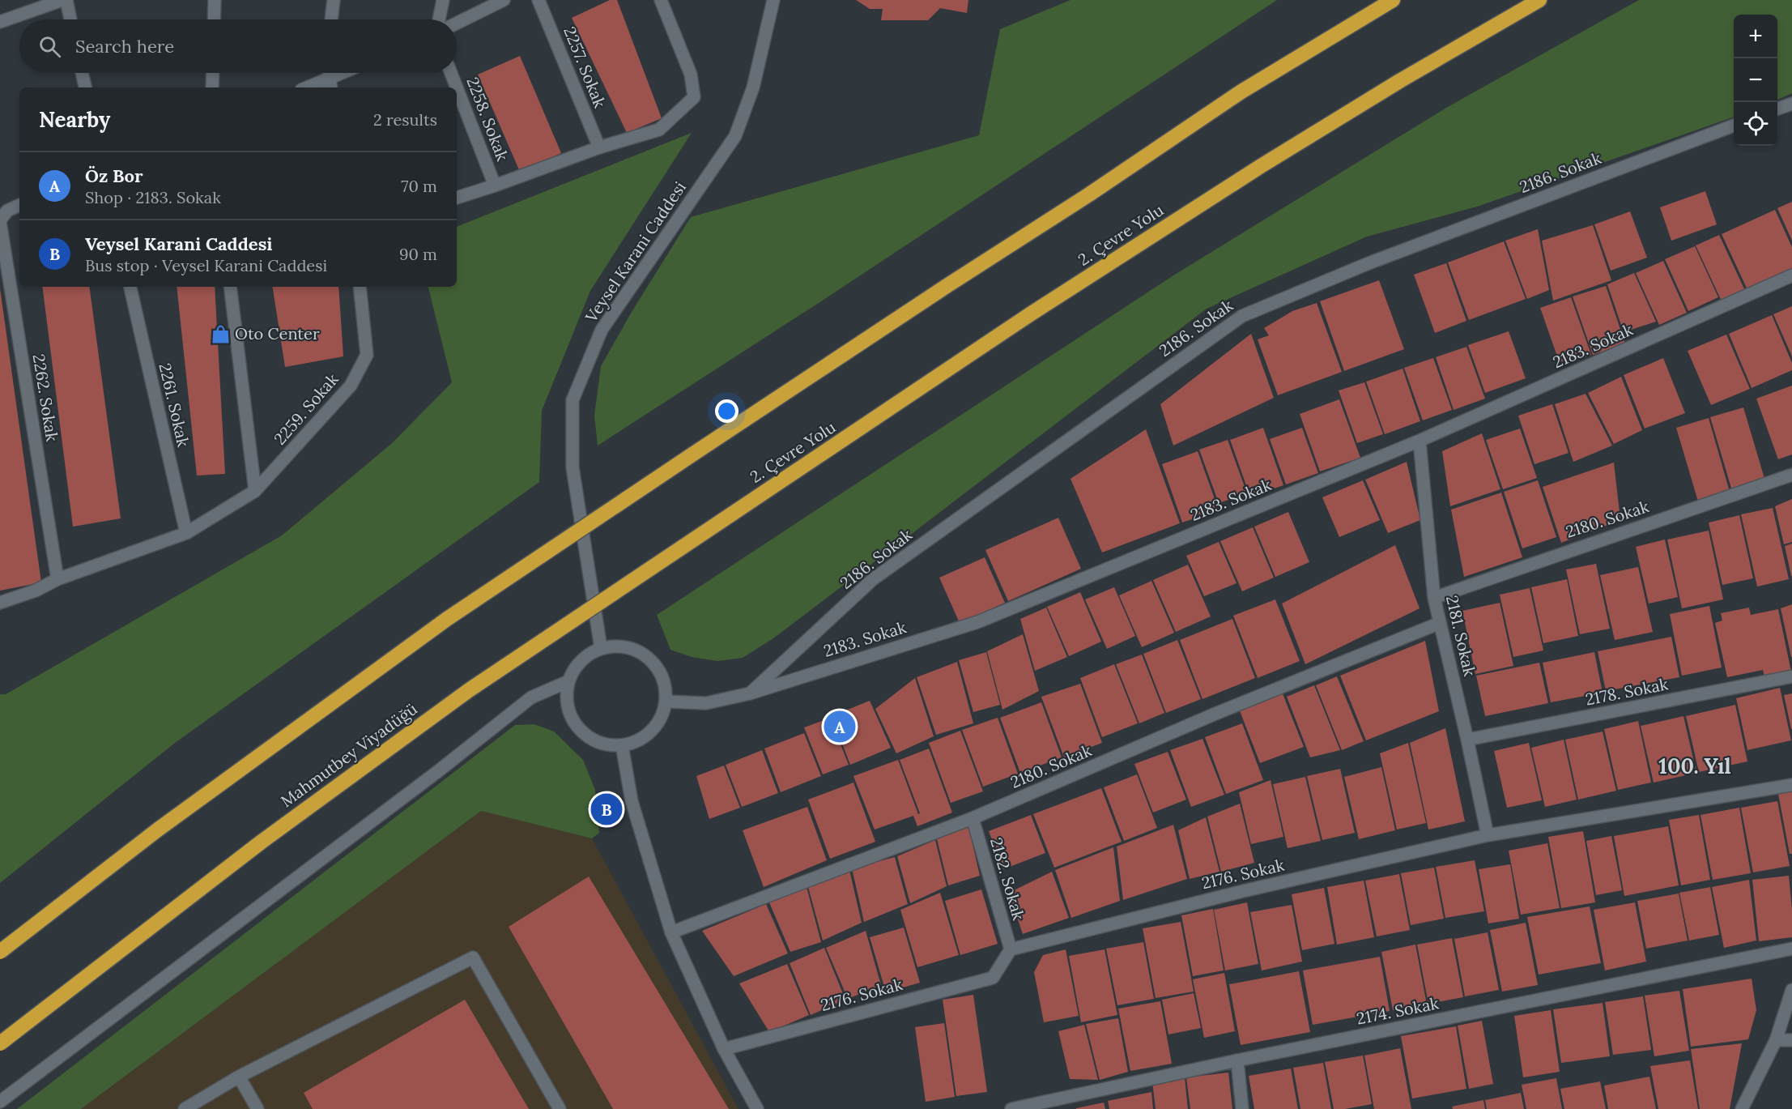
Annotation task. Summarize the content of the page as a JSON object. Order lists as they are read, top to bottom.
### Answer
{
  "streets": {
    "highway": ["2. Çevre Yolu", "Mahmutbey Viyadüğü"],
    "street": [
      "2257. Sokak",
      "2258. Sokak",
      "2186. Sokak",
      "Veysel Karani Caddesi",
      "2183. Sokak",
      "2262. Sokak",
      "2261. Sokak",
      "2259. Sokak",
      "2180. Sokak",
      "2181. Sokak",
      "2178. Sokak",
      "2176. Sokak",
      "2182. Sokak",
      "2174. Sokak"
    ]
  },
  "crossings": [
    ["2186. Sokak", "2183. Sokak"],
    ["2. Çevre Yolu", "Mahmutbey Viyadüğü"],
    ["Veysel Karani Caddesi", "2183. Sokak"],
    ["2183. Sokak", "2181. Sokak"],
    ["2262. Sokak", "2259. Sokak"],
    ["2261. Sokak", "2259. Sokak"],
    ["2180. Sokak", "2181. Sokak"],
    ["2180. Sokak", "2182. Sokak"],
    ["2181. Sokak", "2178. Sokak"],
    ["2181. Sokak", "2176. Sokak"],
    ["2176. Sokak", "2182. Sokak"]
  ],
  "districts": ["100. Yıl"],
  "places": {
    "shop": ["Oto Center"]
  },
  "page": {
    "map_buttons": ["+", "−"],
    "search": "Search here",
    "heading": ["Nearby", "2 results"],
    "list": [
      {
        "mark": "A",
        "name": "Öz Bor",
        "note": "Shop · 2183. Sokak",
        "value": "70 m"
      },
      {
        "mark": "B",
        "name": "Veysel Karani Caddesi",
        "note": "Bus stop · Veysel Karani Caddesi",
        "value": "90 m"
      }
    ],
    "pins": ["A", "B"]
  }
}
